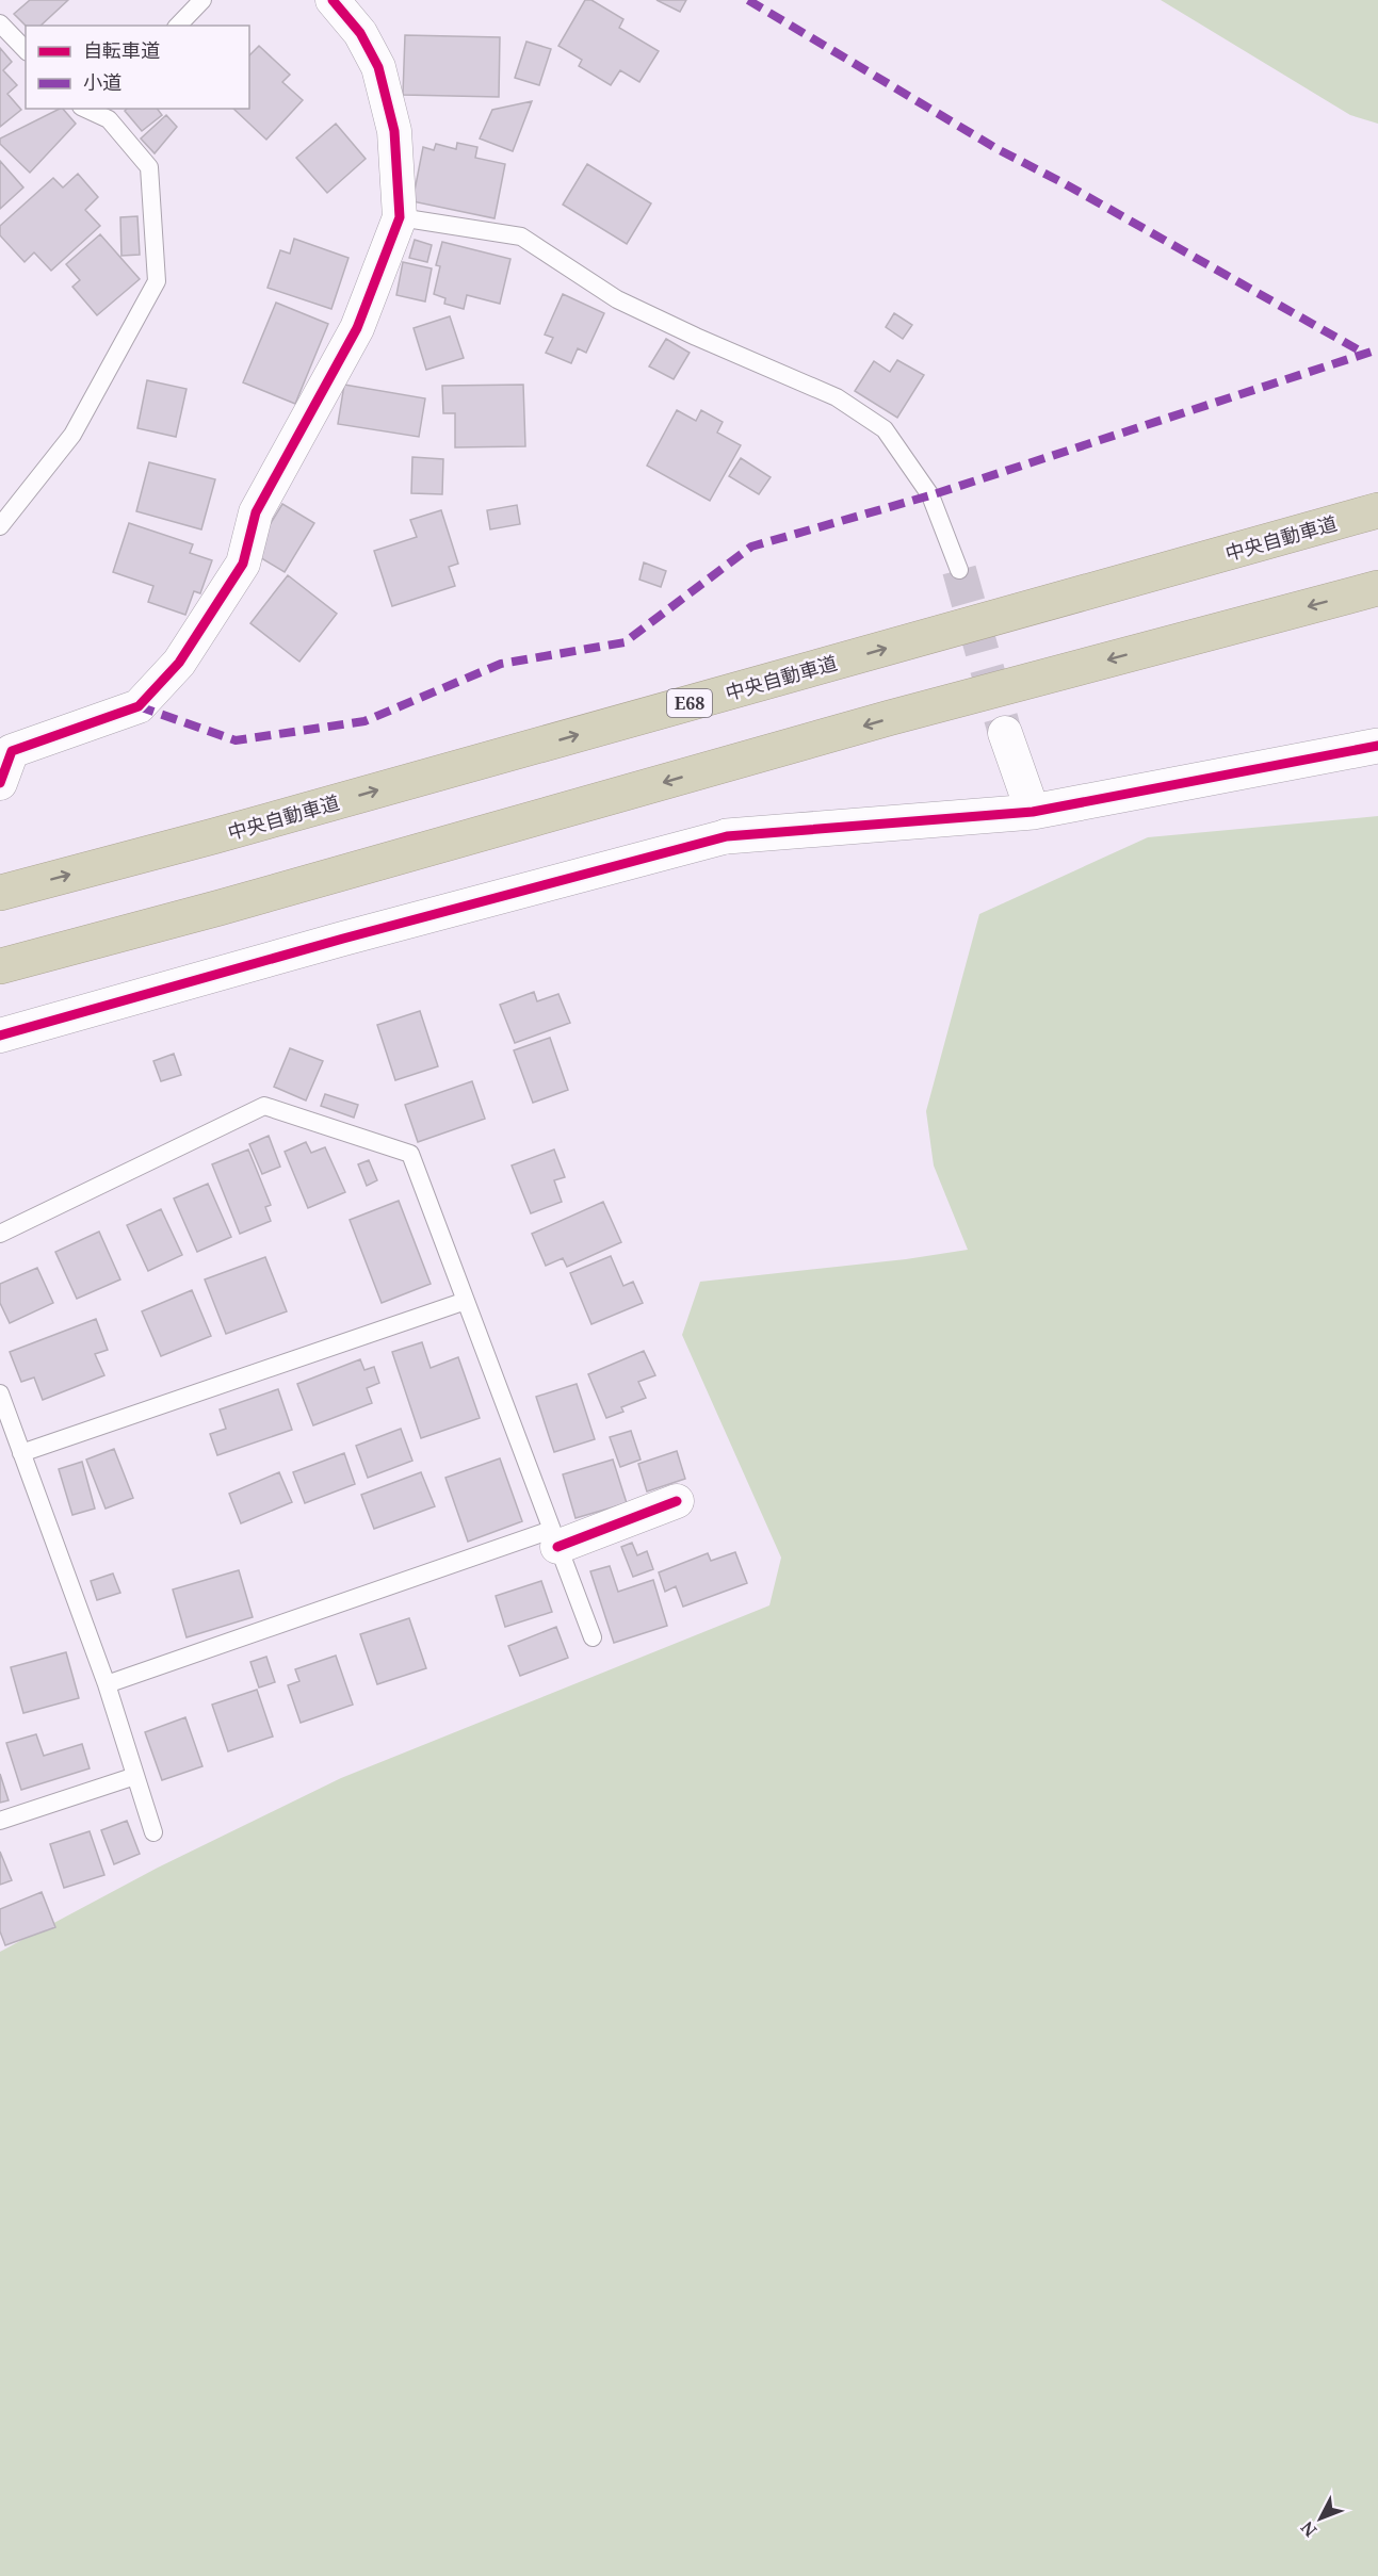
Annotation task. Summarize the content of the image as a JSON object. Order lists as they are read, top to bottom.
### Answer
{
  "streets": {
    "highway": ["中央自動車道", "E68"]
  },
  "legend": ["自転車道", "小道"],
  "north": "bottom left"
}
